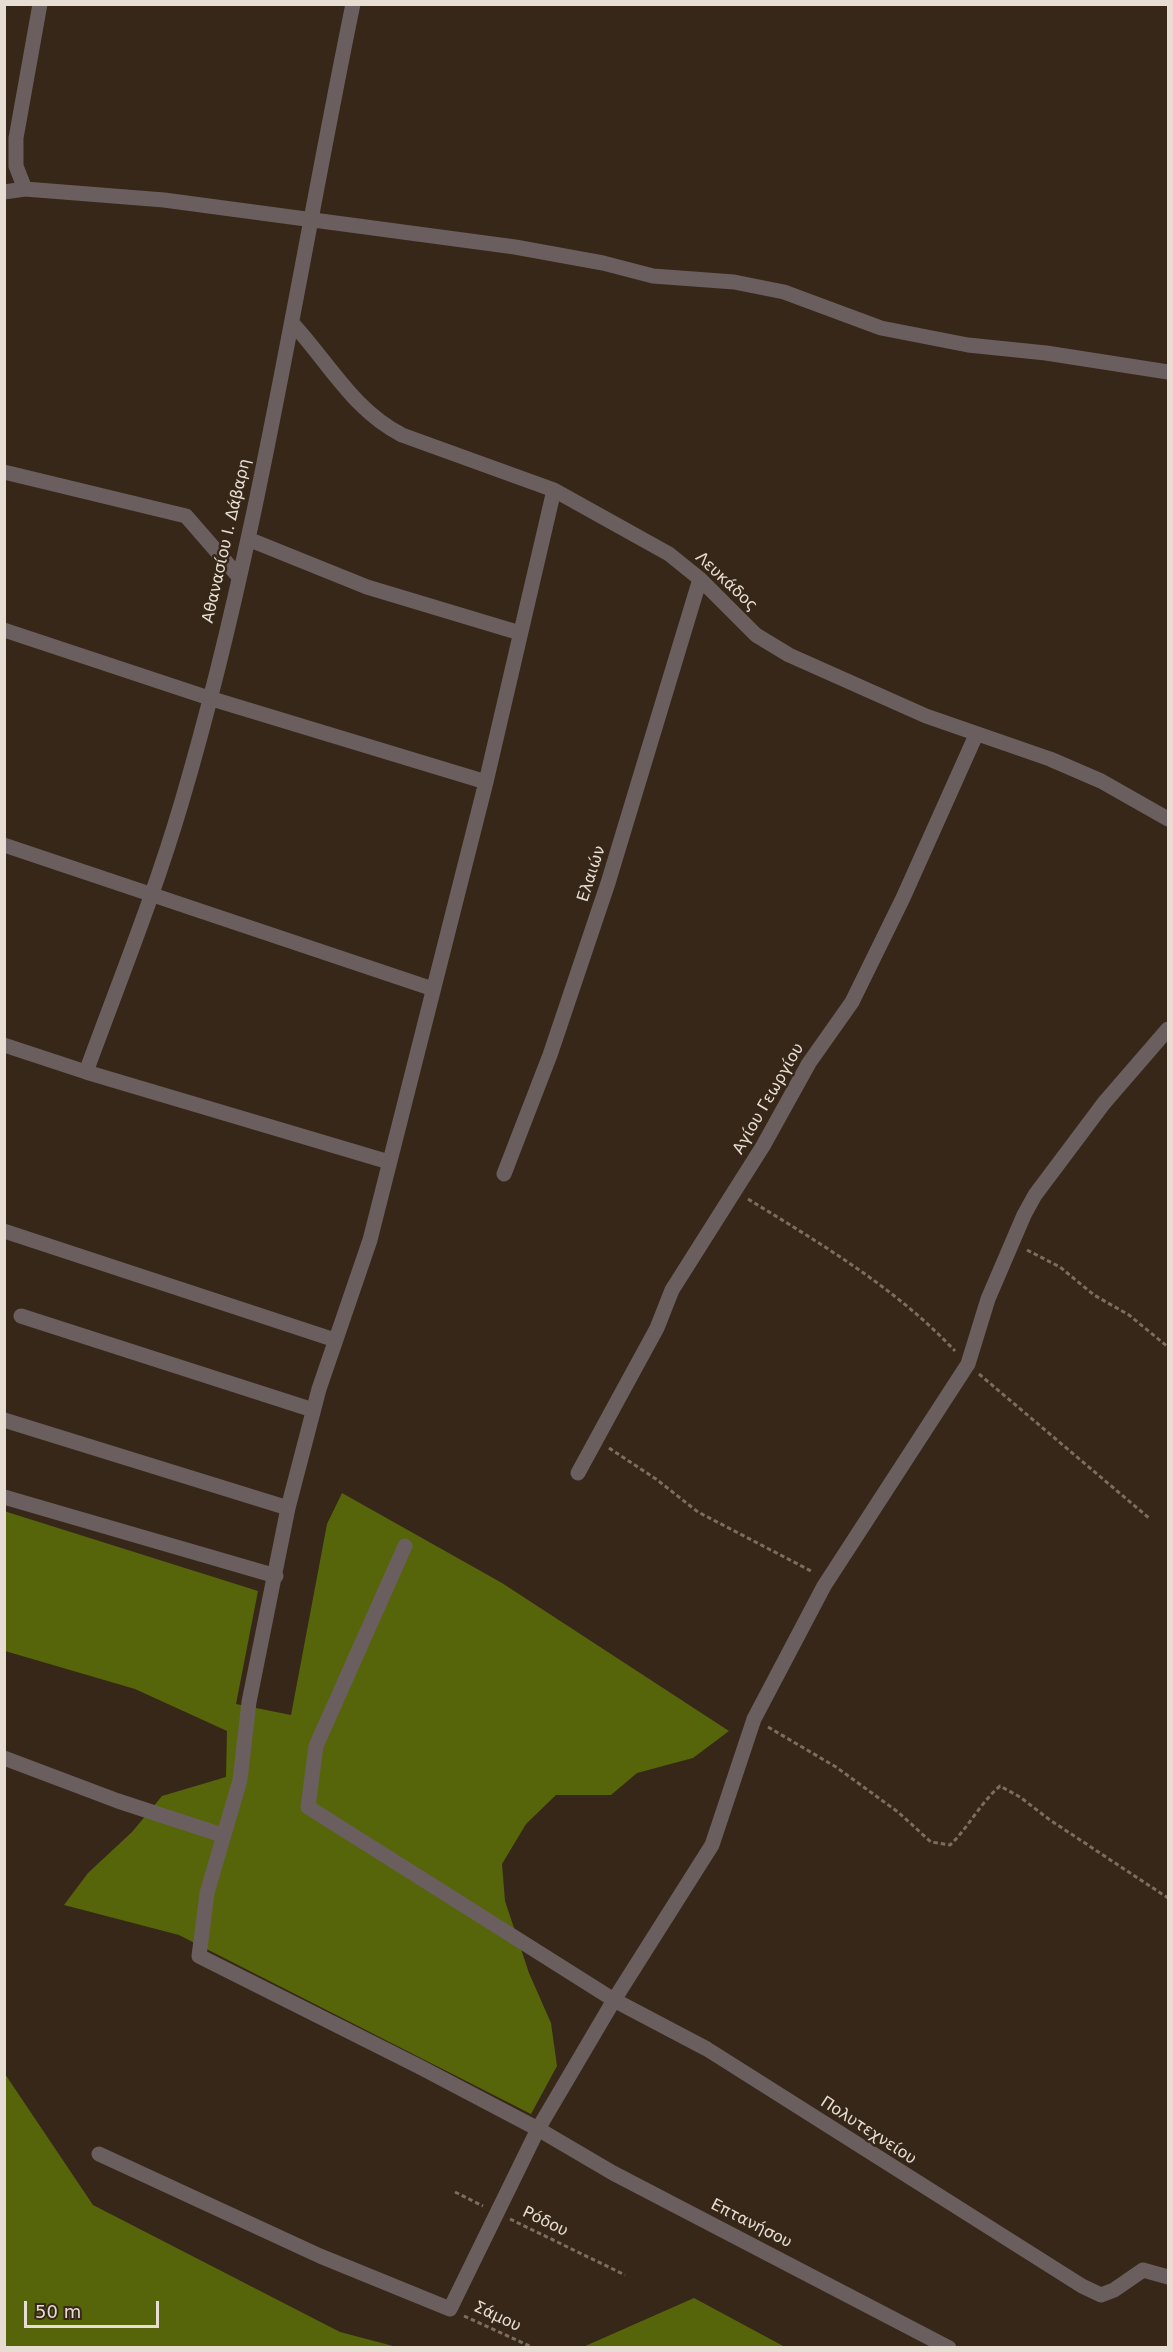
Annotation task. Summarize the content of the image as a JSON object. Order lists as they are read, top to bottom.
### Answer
{
  "streets": {
    "street": [
      "Αθανασίου Ι. Δάβαρη",
      "Λευκάδος",
      "Ελαιών",
      "Αγίου Γεωργίου",
      "Πολυτεχνείου",
      "Επτανήσου"
    ],
    "path": ["Ρόδου", "Σάμου"]
  },
  "crossings": [
    ["Αθανασίου Ι. Δάβαρη", "Λευκάδος"],
    ["Λευκάδος", "Ελαιών"],
    ["Λευκάδος", "Αγίου Γεωργίου"]
  ],
  "scale_bar": "50 m"
}
